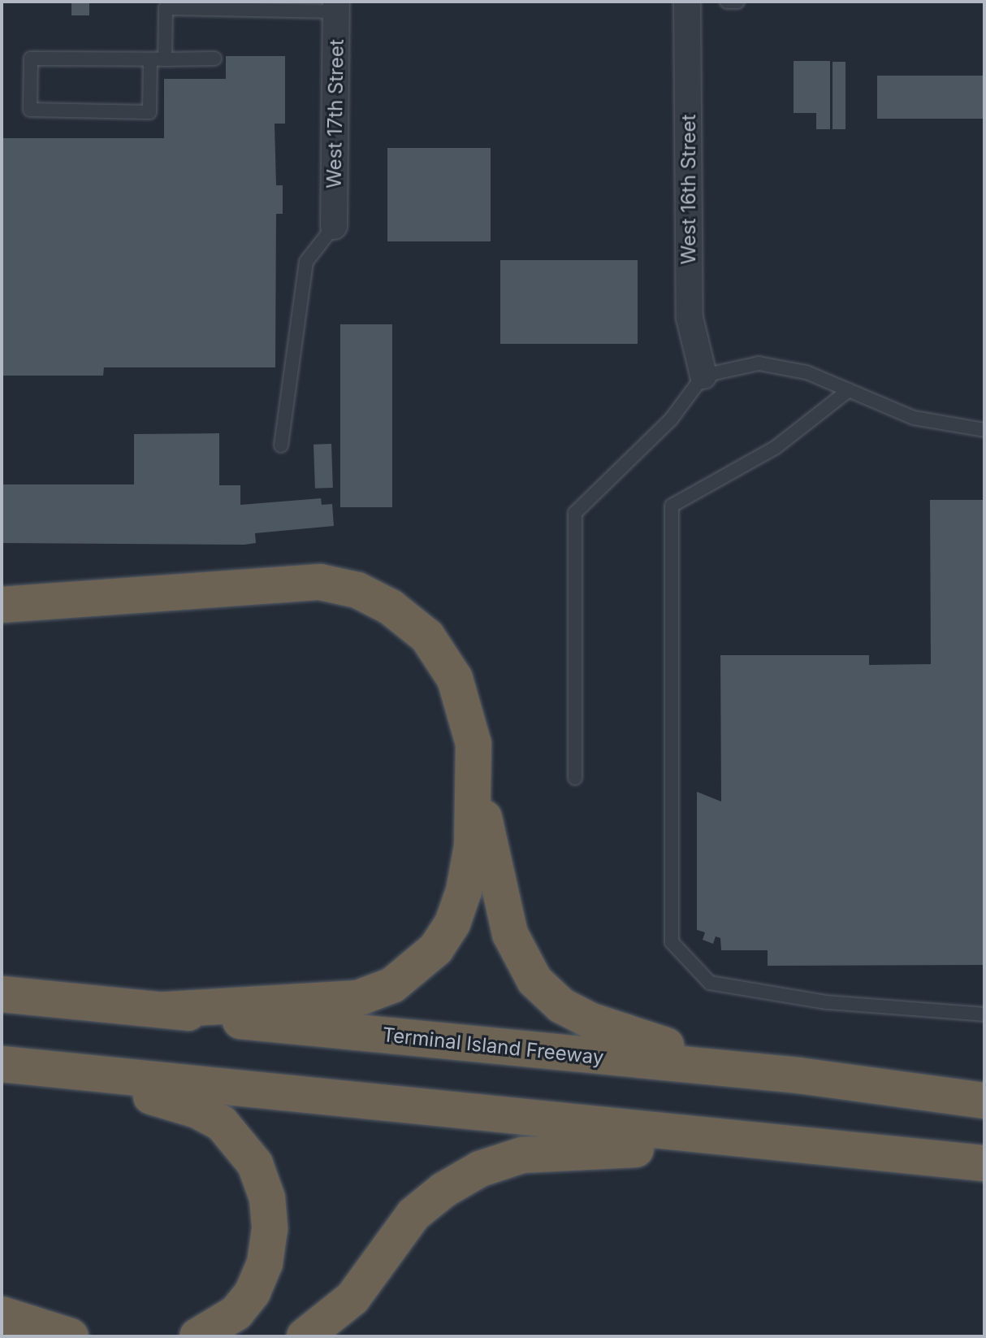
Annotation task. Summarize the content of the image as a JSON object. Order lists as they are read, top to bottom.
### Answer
{
  "streets": {
    "highway": ["Terminal Island Freeway"],
    "street": ["West 17th Street", "West 16th Street"]
  }
}
